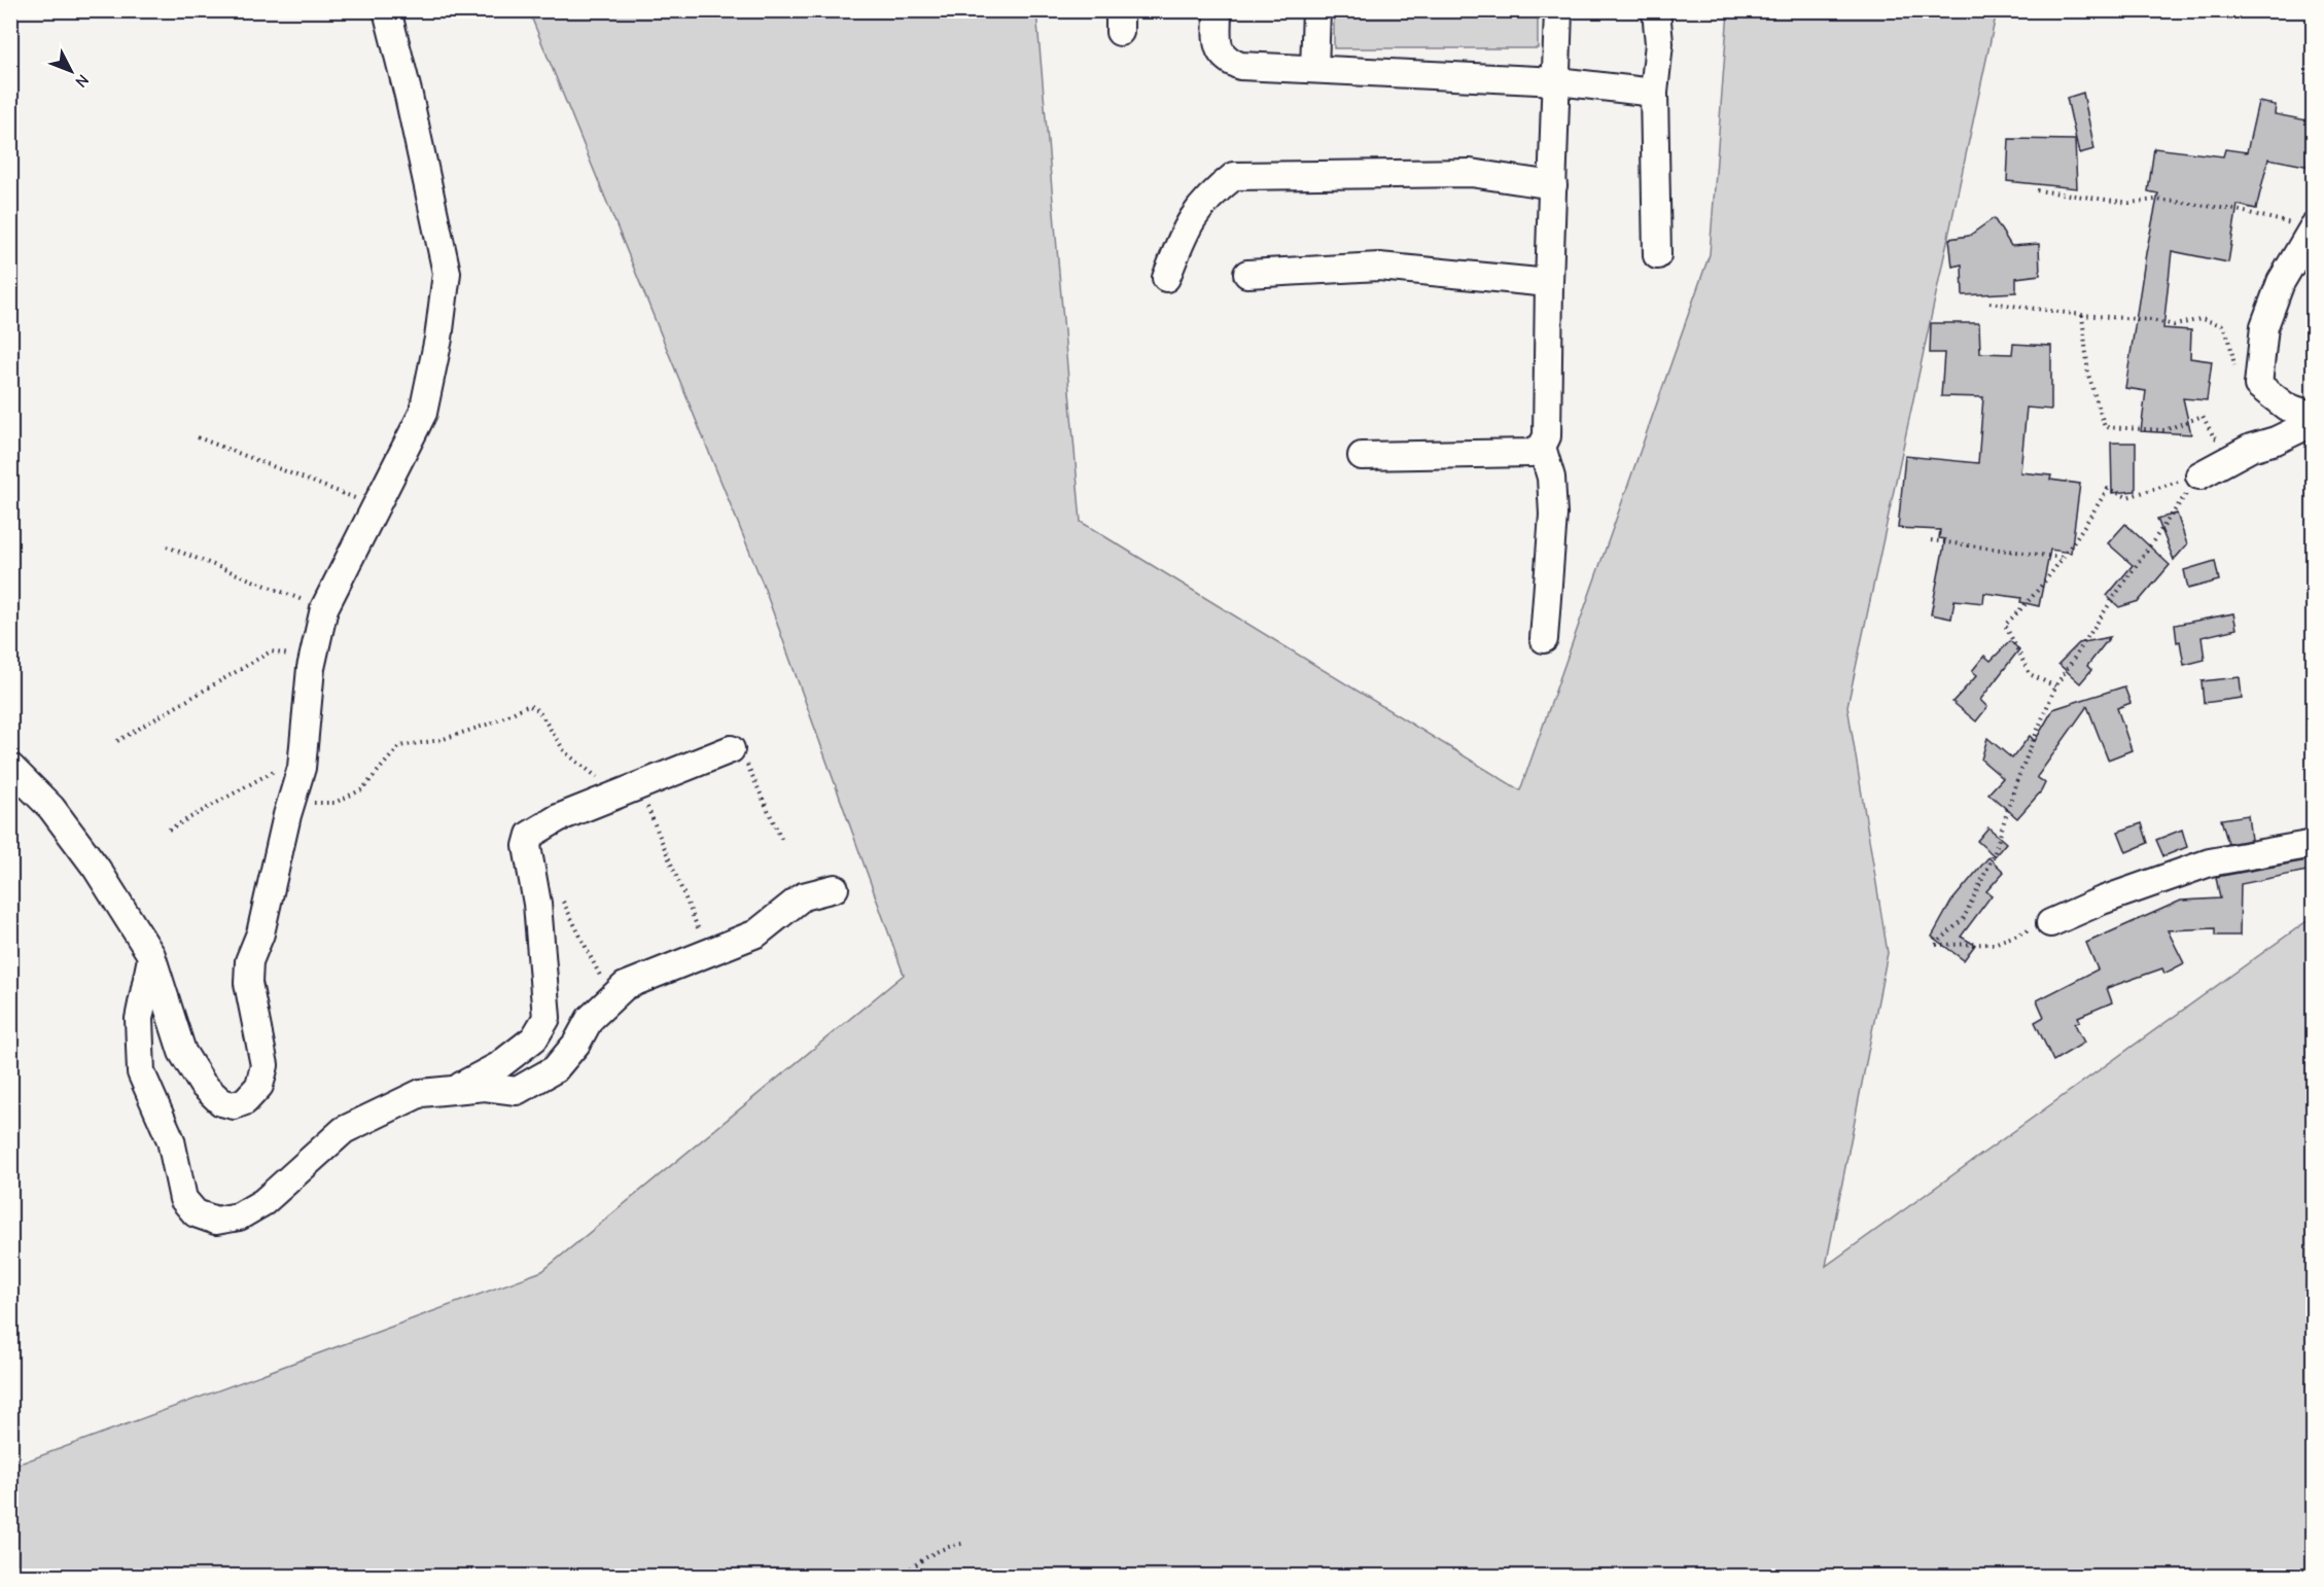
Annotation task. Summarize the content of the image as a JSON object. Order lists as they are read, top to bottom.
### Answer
{
  "north": "bottom right"
}
